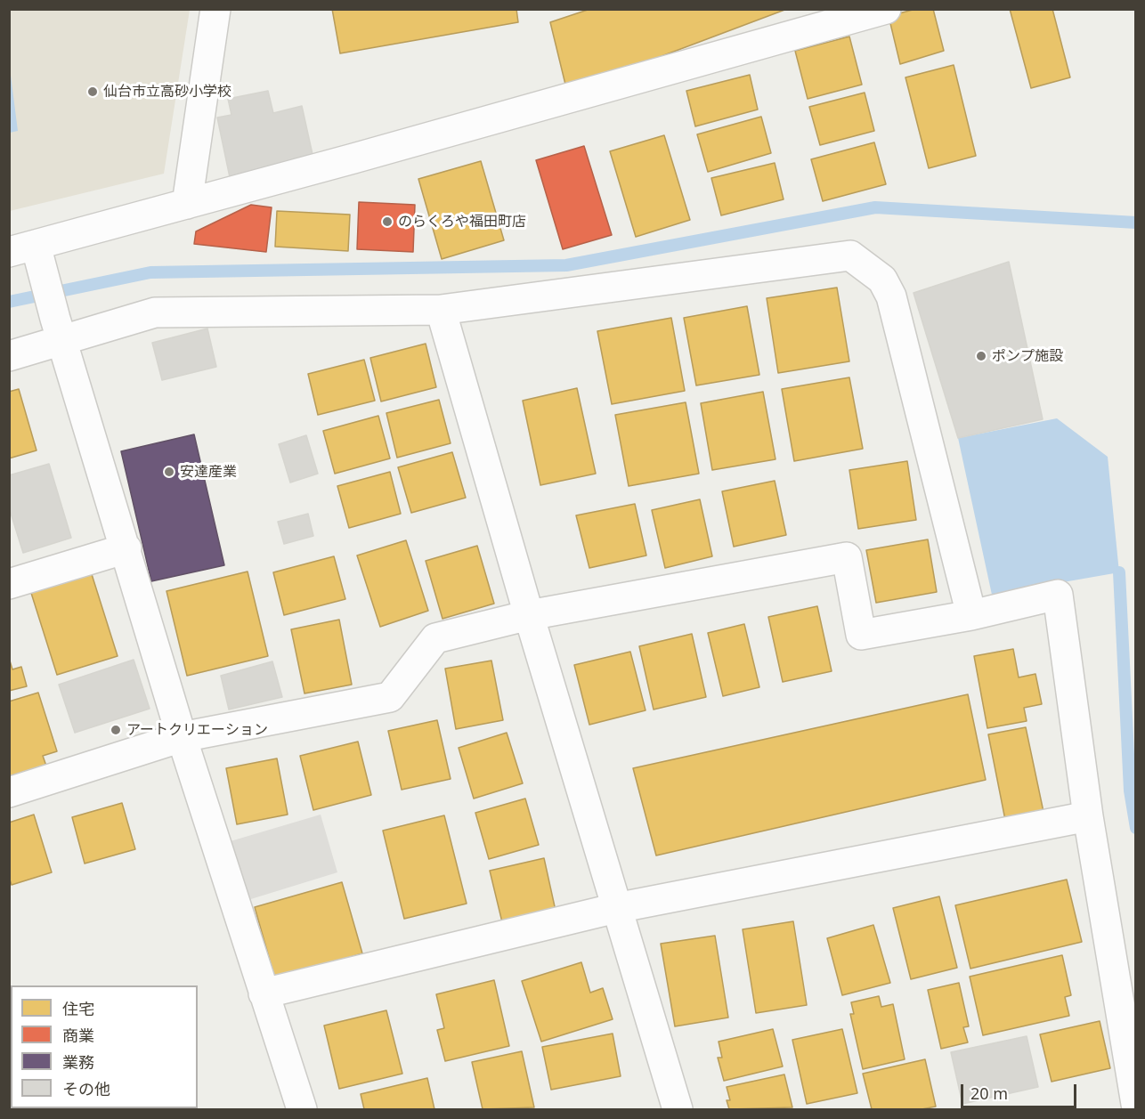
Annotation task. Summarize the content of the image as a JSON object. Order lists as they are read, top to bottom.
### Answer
{
  "places": [
    "仙台市立高砂小学校",
    "のらくろや福田町店",
    "ポンプ施設",
    "安達産業",
    "アートクリエーション"
  ],
  "legend": [
    "住宅",
    "商業",
    "業務",
    "その他"
  ],
  "scale_bar": "20 m"
}
